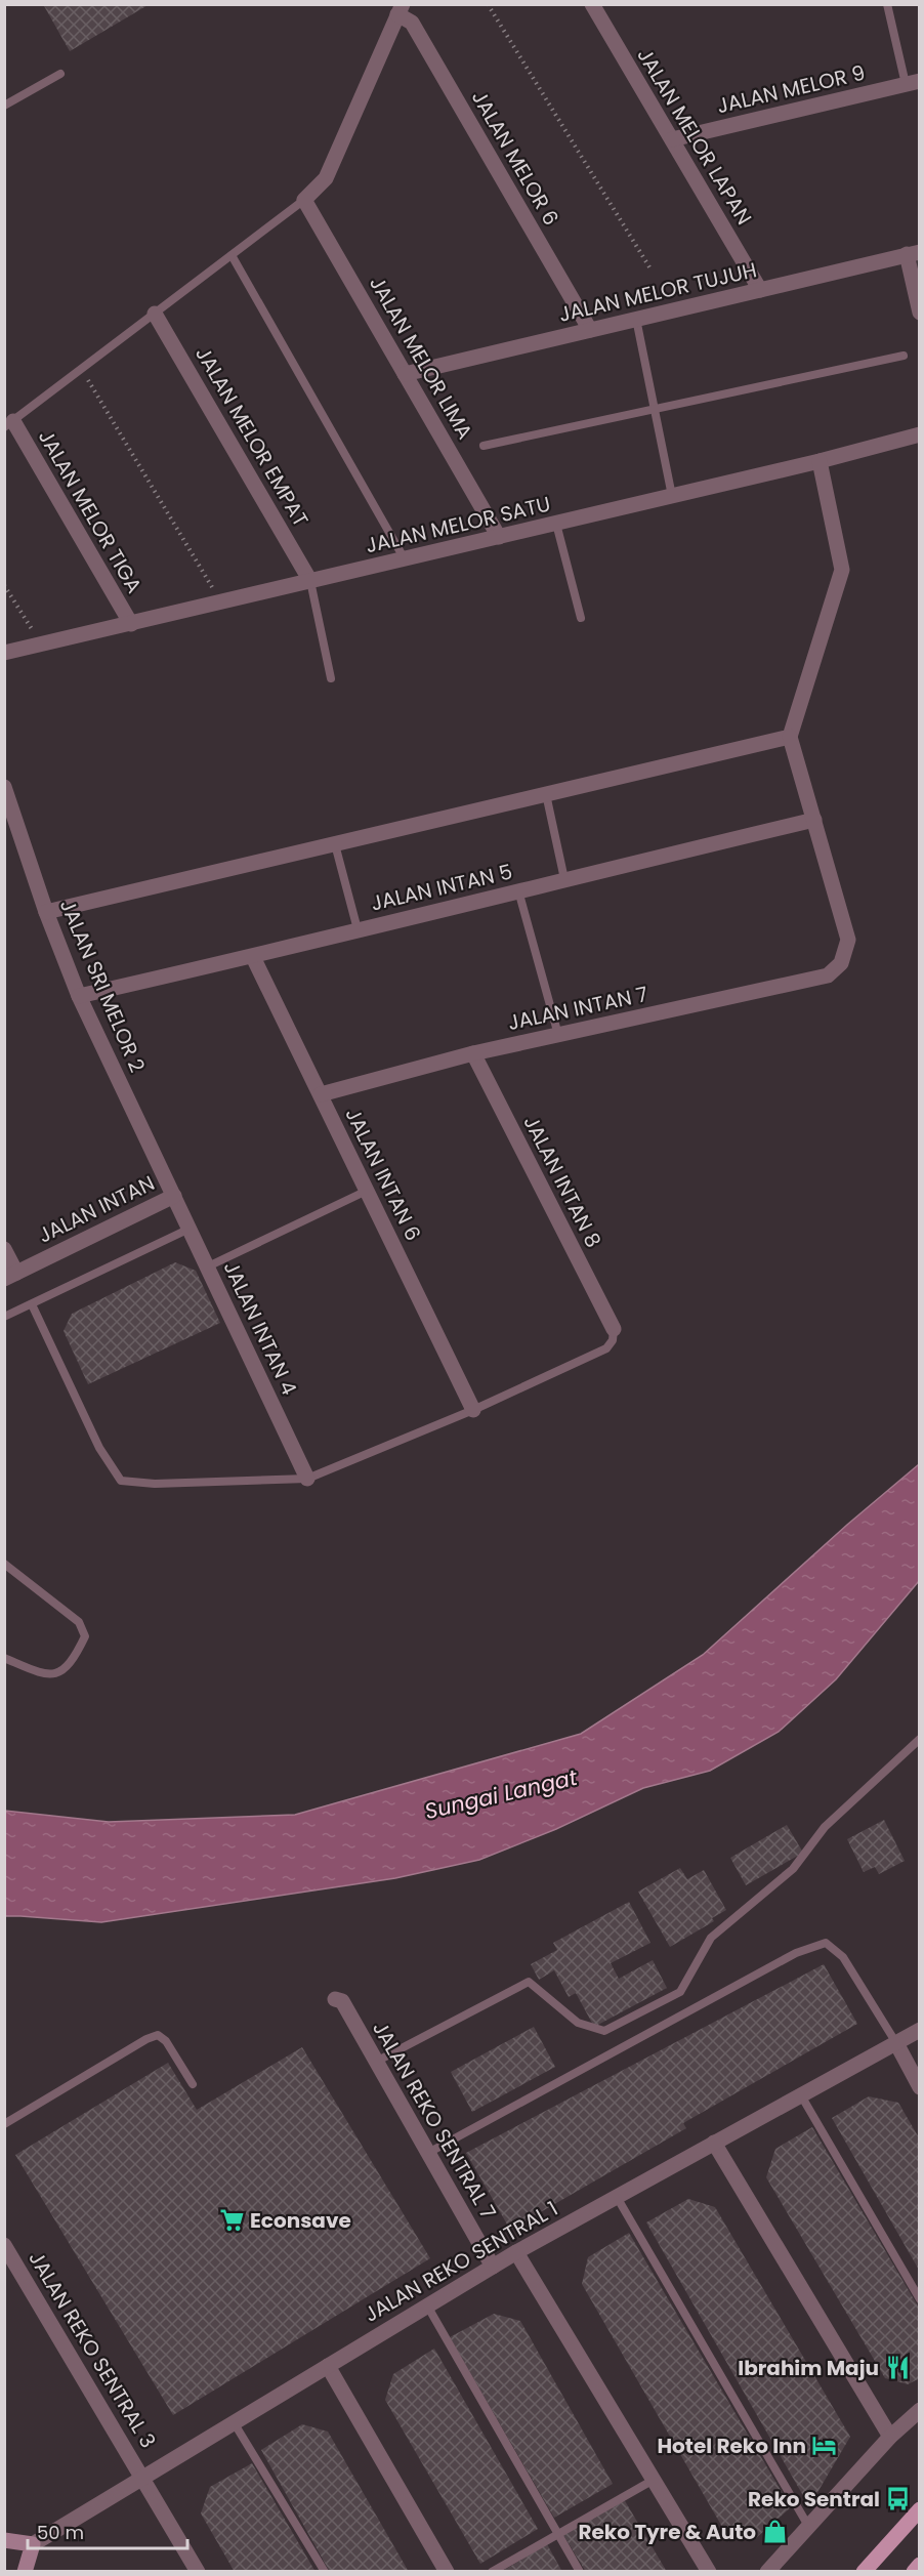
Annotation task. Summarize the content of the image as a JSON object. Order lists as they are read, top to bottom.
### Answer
{
  "streets": {
    "street": [
      "JALAN MELOR 9",
      "JALAN MELOR LAPAN",
      "JALAN MELOR 6",
      "JALAN MELOR TUJUH",
      "JALAN MELOR LIMA",
      "JALAN MELOR EMPAT",
      "JALAN MELOR TIGA",
      "JALAN MELOR SATU",
      "JALAN INTAN 5",
      "JALAN SRI MELOR 2",
      "JALAN INTAN 7",
      "JALAN INTAN 6",
      "JALAN INTAN 8",
      "JALAN INTAN",
      "JALAN INTAN 4",
      "JALAN REKO SENTRAL 7",
      "JALAN REKO SENTRAL 1",
      "JALAN REKO SENTRAL 3"
    ]
  },
  "crossings": [
    ["JALAN MELOR 9", "JALAN MELOR LAPAN"],
    ["JALAN MELOR LAPAN", "JALAN MELOR TUJUH"],
    ["JALAN MELOR 6", "JALAN MELOR TUJUH"],
    ["JALAN MELOR TUJUH", "JALAN MELOR LIMA"],
    ["JALAN MELOR LIMA", "JALAN MELOR SATU"],
    ["JALAN MELOR EMPAT", "JALAN MELOR SATU"],
    ["JALAN MELOR TIGA", "JALAN MELOR SATU"],
    ["JALAN INTAN 5", "JALAN SRI MELOR 2"],
    ["JALAN INTAN 5", "JALAN INTAN 7"],
    ["JALAN INTAN 5", "JALAN INTAN 6"],
    ["JALAN SRI MELOR 2", "JALAN INTAN"],
    ["JALAN SRI MELOR 2", "JALAN INTAN 4"],
    ["JALAN INTAN 7", "JALAN INTAN 6"],
    ["JALAN INTAN 7", "JALAN INTAN 8"],
    ["JALAN INTAN", "JALAN INTAN 4"],
    ["JALAN REKO SENTRAL 7", "JALAN REKO SENTRAL 1"],
    ["JALAN REKO SENTRAL 1", "JALAN REKO SENTRAL 3"]
  ],
  "water": ["Sungai Langat"],
  "places": {
    "supermarket": ["Econsave"],
    "restaurant": ["Ibrahim Maju"],
    "hotel": ["Hotel Reko Inn"],
    "bus stop": ["Reko Sentral"],
    "shop": ["Reko Tyre & Auto"]
  },
  "scale_bar": "50 m"
}
